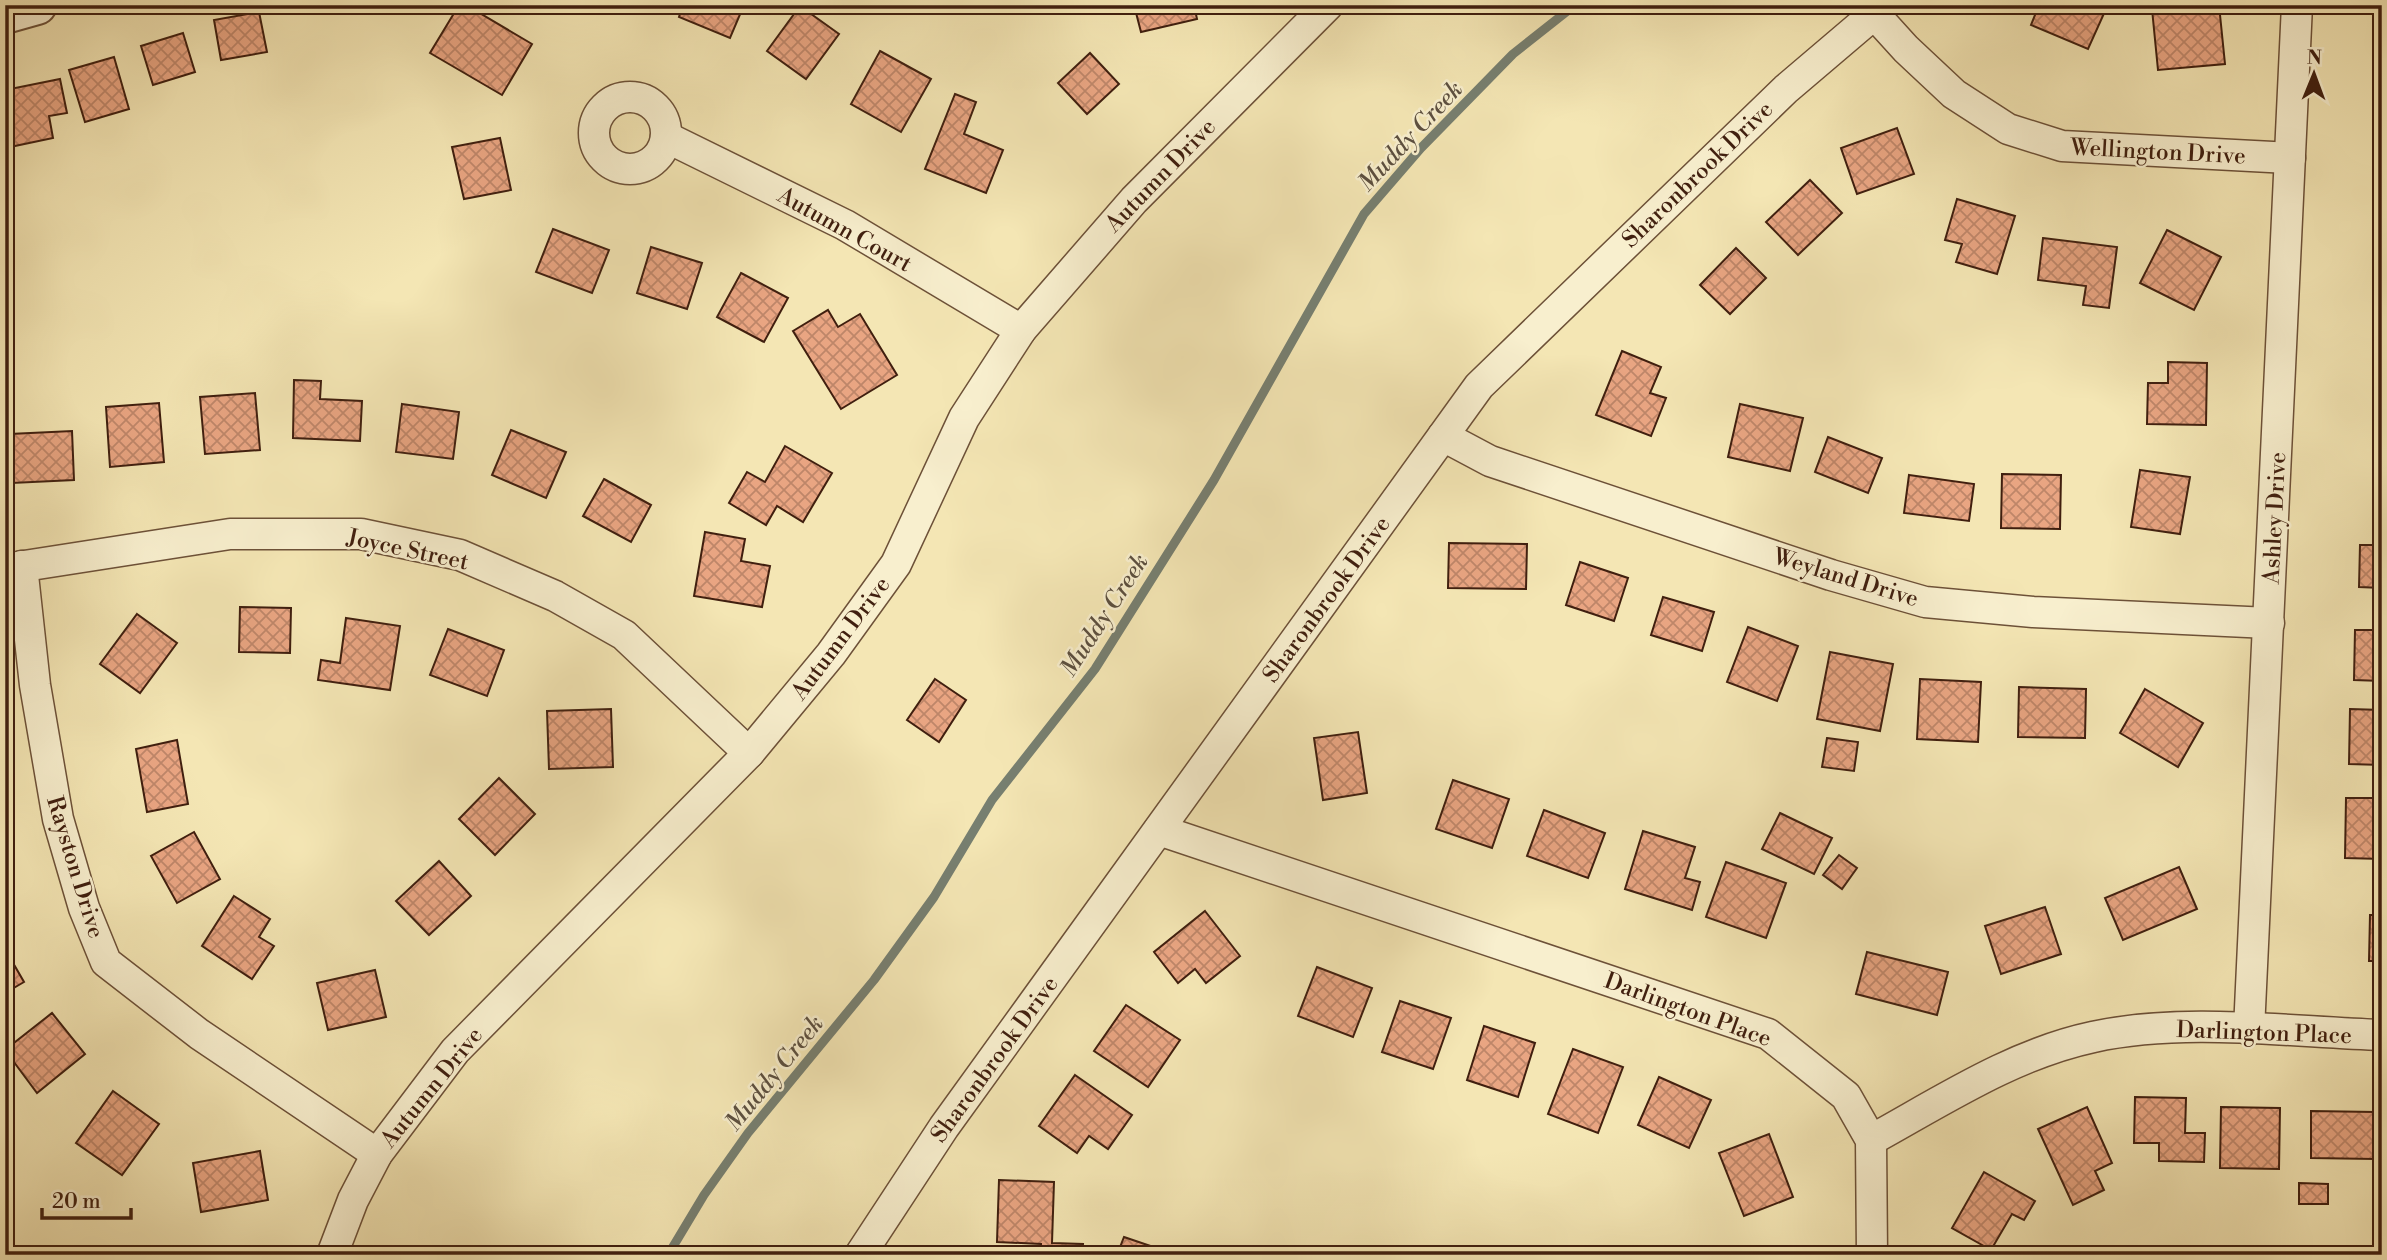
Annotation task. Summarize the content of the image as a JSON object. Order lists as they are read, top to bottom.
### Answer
{
  "streets": {
    "street": [
      "Wellington Drive",
      "Sharonbrook Drive",
      "Autumn Drive",
      "Autumn Court",
      "Ashley Drive",
      "Joyce Street",
      "Weyland Drive",
      "Rayston Drive",
      "Darlington Place"
    ]
  },
  "crossings": [
    ["Wellington Drive", "Sharonbrook Drive"],
    ["Wellington Drive", "Ashley Drive"],
    ["Sharonbrook Drive", "Weyland Drive"],
    ["Sharonbrook Drive", "Darlington Place"],
    ["Autumn Drive", "Autumn Court"],
    ["Autumn Drive", "Joyce Street"],
    ["Autumn Drive", "Rayston Drive"],
    ["Ashley Drive", "Weyland Drive"],
    ["Ashley Drive", "Darlington Place"],
    ["Joyce Street", "Rayston Drive"]
  ],
  "water": ["Muddy Creek"],
  "scale_bar": "20 m",
  "north": "top"
}
